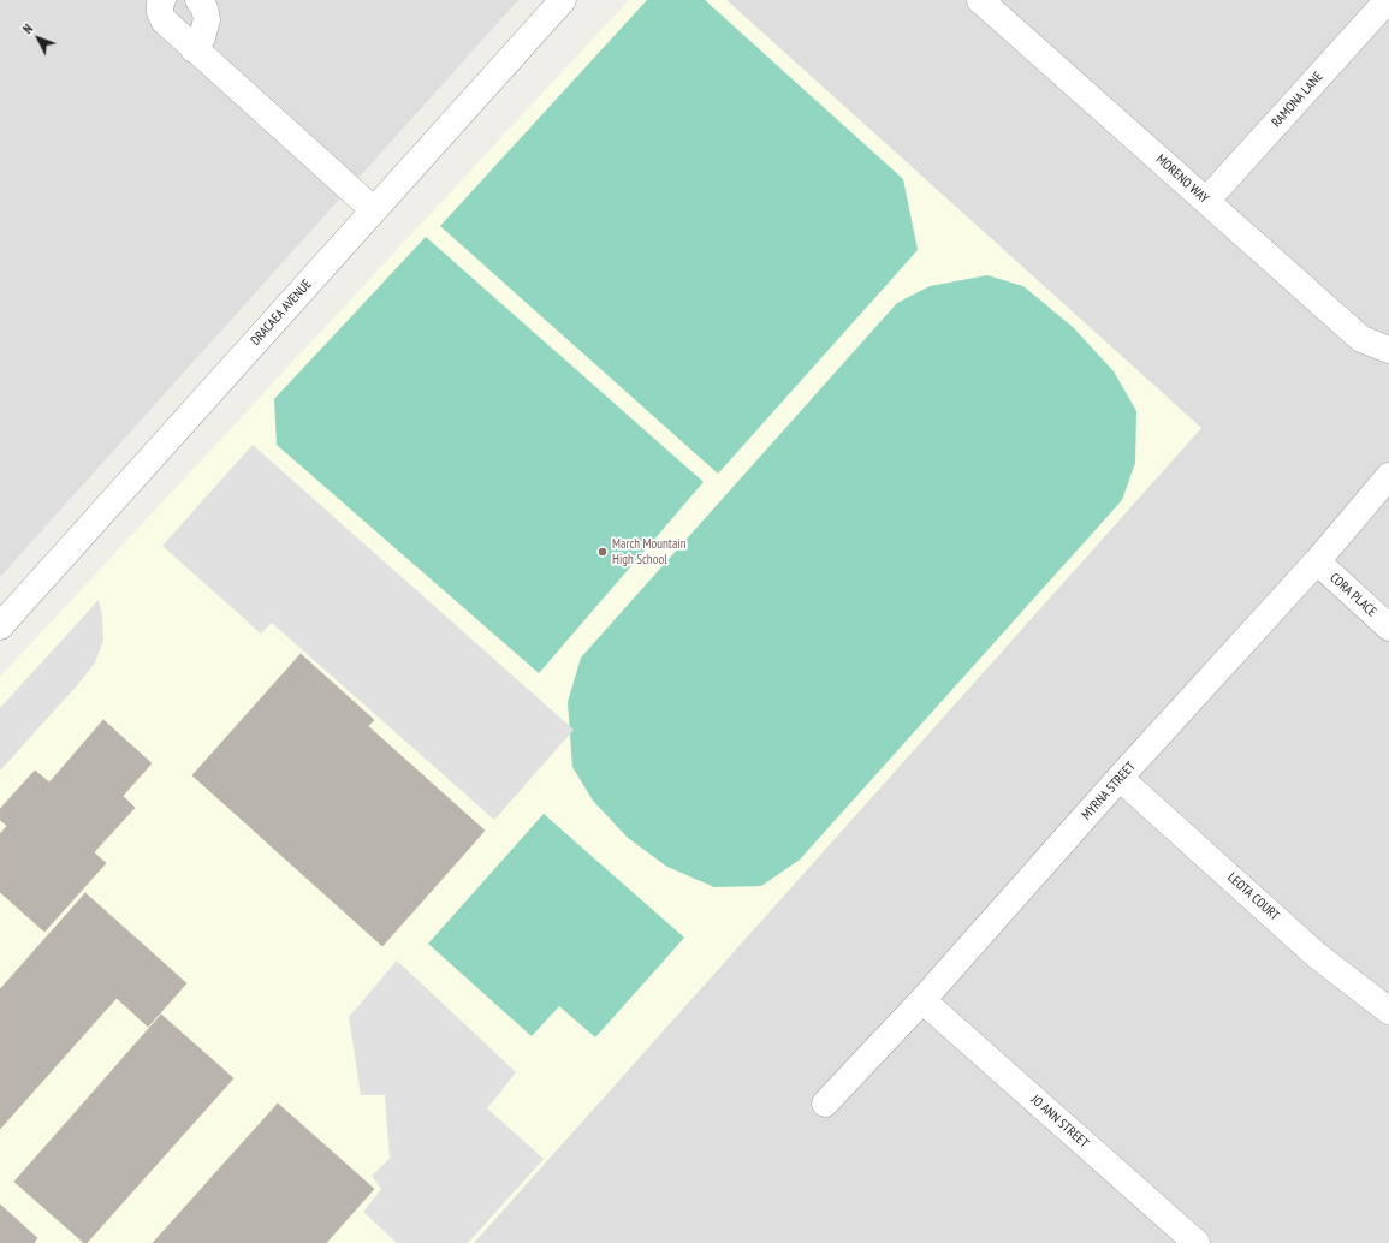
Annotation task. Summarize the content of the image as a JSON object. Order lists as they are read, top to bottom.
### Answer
{
  "streets": {
    "street": [
      "RAMONA LANE",
      "MORENO WAY",
      "DRACAEA AVENUE",
      "CORA PLACE",
      "MYRNA STREET",
      "LEOTA COURT",
      "JO ANN STREET"
    ]
  },
  "crossings": [
    ["RAMONA LANE", "MORENO WAY"],
    ["CORA PLACE", "MYRNA STREET"],
    ["MYRNA STREET", "LEOTA COURT"],
    ["MYRNA STREET", "JO ANN STREET"]
  ],
  "places": ["March Mountain High School"],
  "north": "top left"
}
